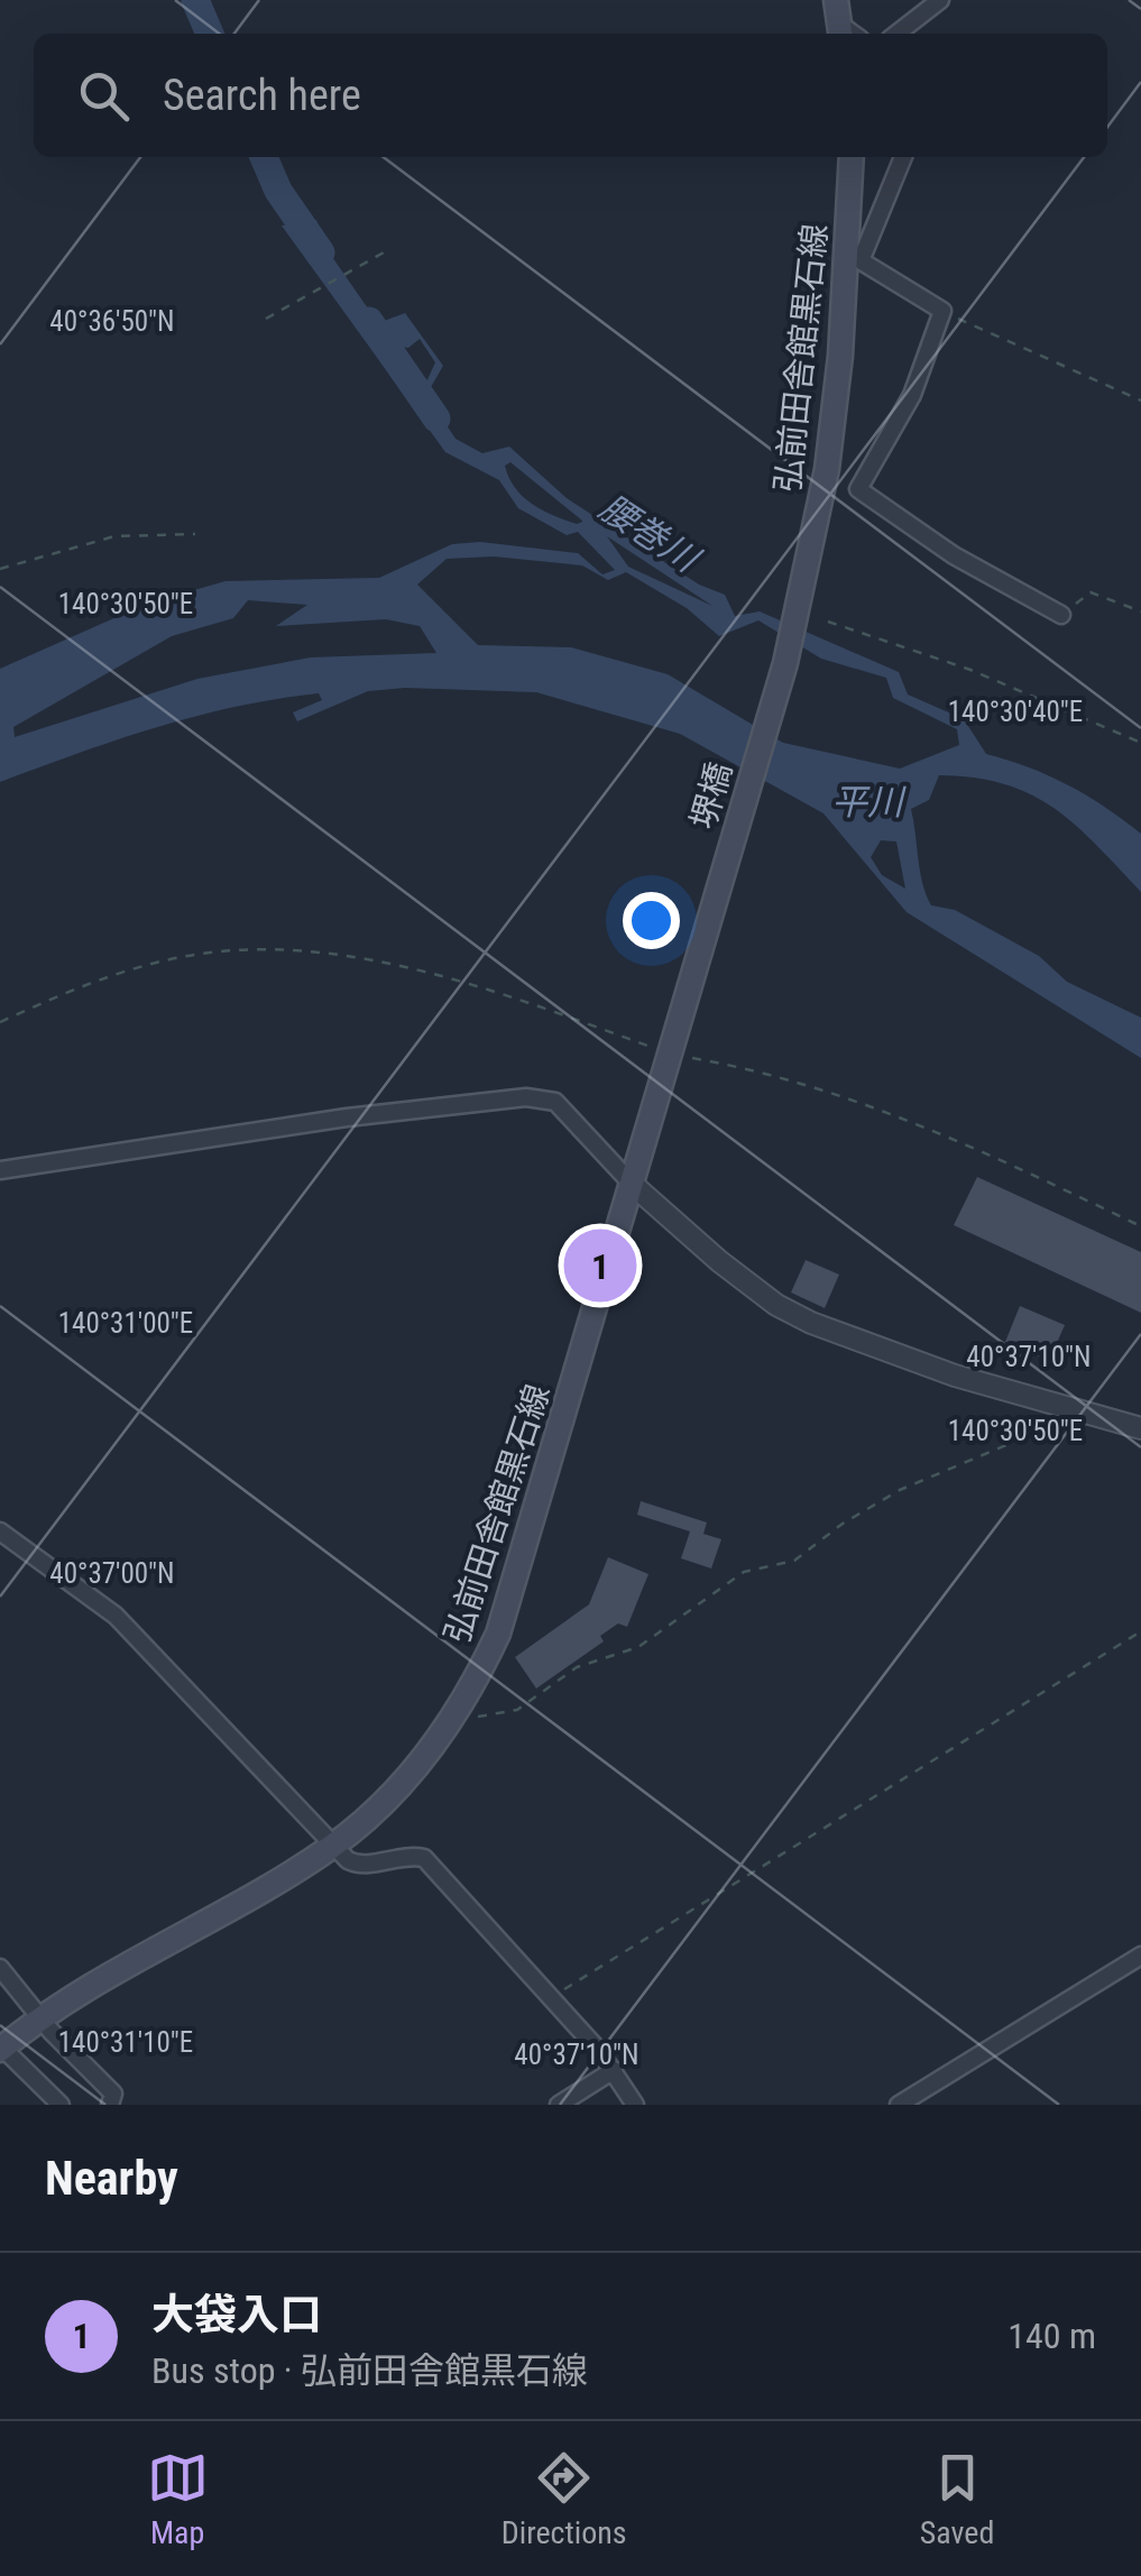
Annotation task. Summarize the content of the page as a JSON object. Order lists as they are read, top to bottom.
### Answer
{
  "streets": {
    "main road": ["弘前田舎館黒石線", "堺橋"]
  },
  "crossings": [
    ["弘前田舎館黒石線", "堺橋"]
  ],
  "water": ["腰巻川", "平川"],
  "page": {
    "search": "Search here",
    "pins": "1",
    "heading": "Nearby",
    "list": [
      {
        "mark": "1",
        "name": "大袋入口",
        "note": "Bus stop · 弘前田舎館黒石線",
        "value": "140 m"
      }
    ],
    "nav": ["Map", "Directions", "Saved"]
  },
  "coordinates": [
    "40°36'50\"N",
    "140°30'50\"E",
    "140°30'40\"E",
    "140°31'00\"E",
    "40°37'10\"N",
    "40°37'00\"N",
    "140°31'10\"E"
  ]
}
